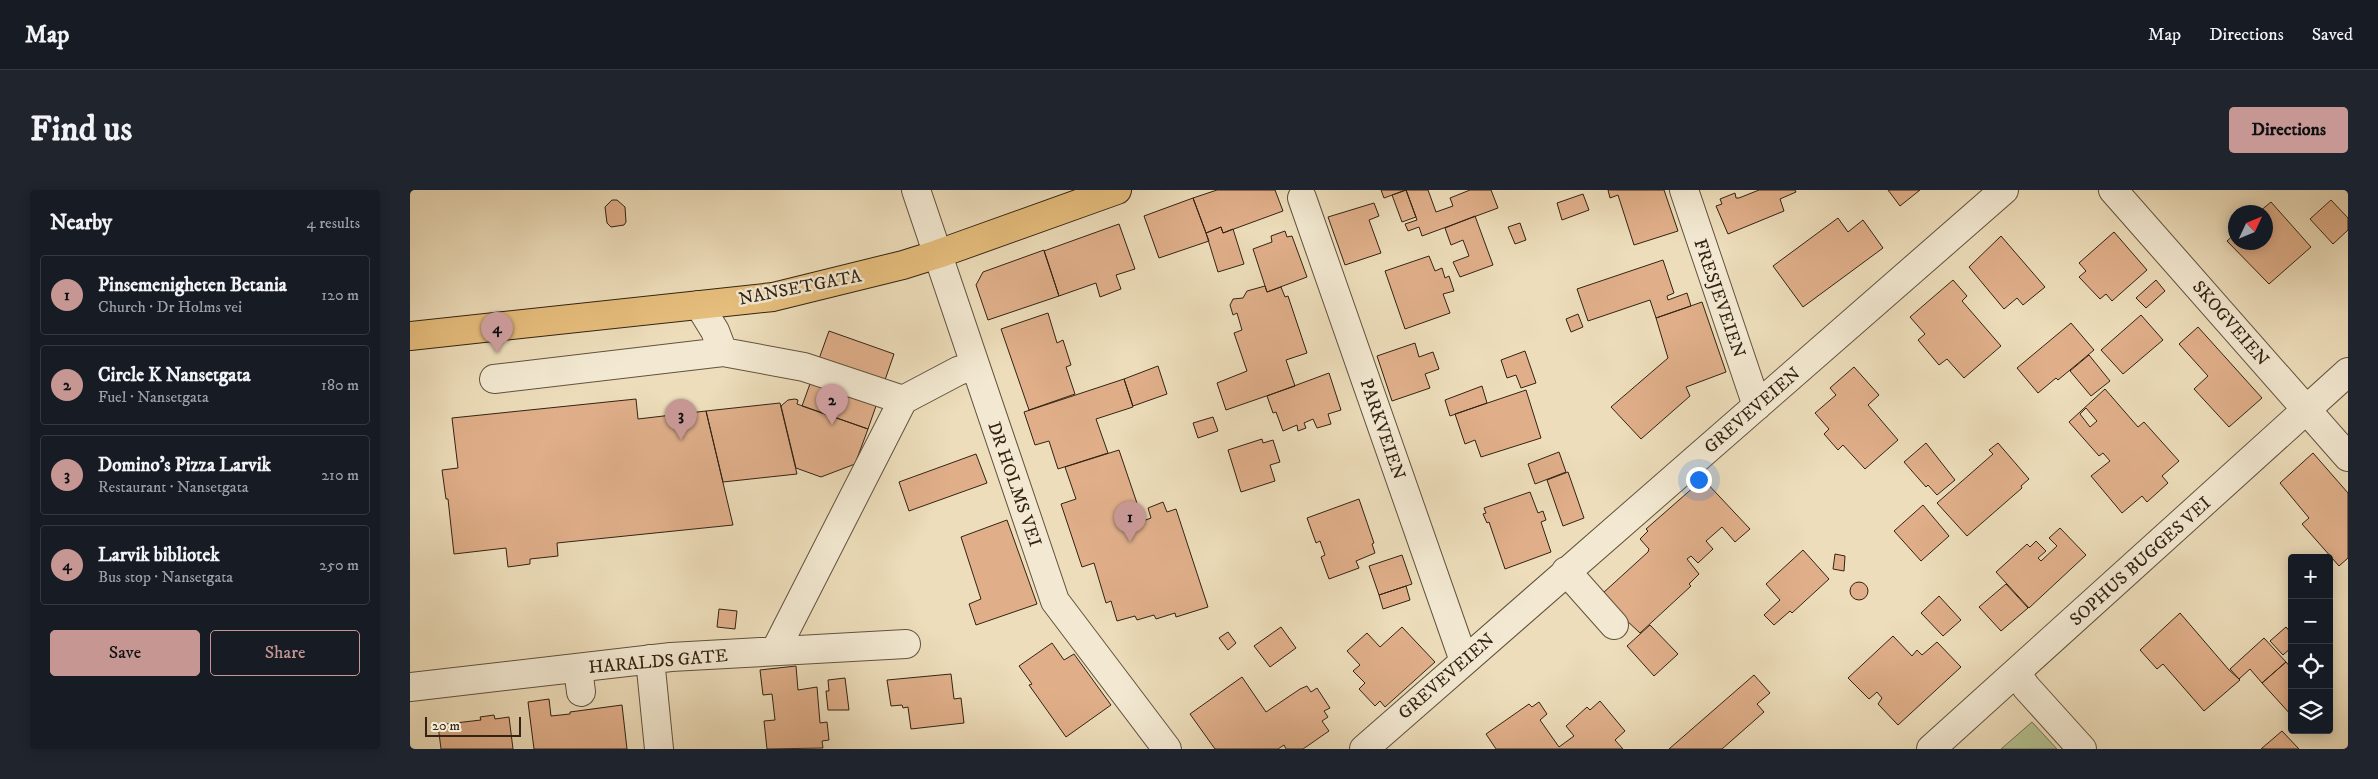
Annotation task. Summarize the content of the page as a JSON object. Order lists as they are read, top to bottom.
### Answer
{
  "streets": {
    "main road": ["NANSETGATA"],
    "street": [
      "FRESJEVEIEN",
      "SKOGVEIEN",
      "GREVEVEIEN",
      "PARKVEIEN",
      "DR HOLMS VEI",
      "SOPHUS BUGGES VEI",
      "HARALDS GATE"
    ]
  },
  "crossings": [
    ["NANSETGATA", "DR HOLMS VEI"],
    ["FRESJEVEIEN", "GREVEVEIEN"],
    ["SKOGVEIEN", "SOPHUS BUGGES VEI"],
    ["GREVEVEIEN", "PARKVEIEN"]
  ],
  "scale_bar": "20 m",
  "north": "top right",
  "page": {
    "header": "Map",
    "nav": ["Map", "Directions", "Saved"],
    "buttons": [
      "Directions",
      ["Save", "Share"]
    ],
    "title": "Find us",
    "heading": ["Nearby", "4 results"],
    "list": [
      {
        "mark": "1",
        "name": "Pinsemenigheten Betania",
        "note": "Church · Dr Holms vei",
        "value": "120 m"
      },
      {
        "mark": "2",
        "name": "Circle K Nansetgata",
        "note": "Fuel · Nansetgata",
        "value": "180 m"
      },
      {
        "mark": "3",
        "name": "Domino's Pizza Larvik",
        "note": "Restaurant · Nansetgata",
        "value": "210 m"
      },
      {
        "mark": "4",
        "name": "Larvik bibliotek",
        "note": "Bus stop · Nansetgata",
        "value": "250 m"
      }
    ],
    "pins": [
      "4",
      "2",
      "3",
      "1"
    ],
    "map_buttons": ["+", "−"],
    "scale": "20 m"
  }
}
